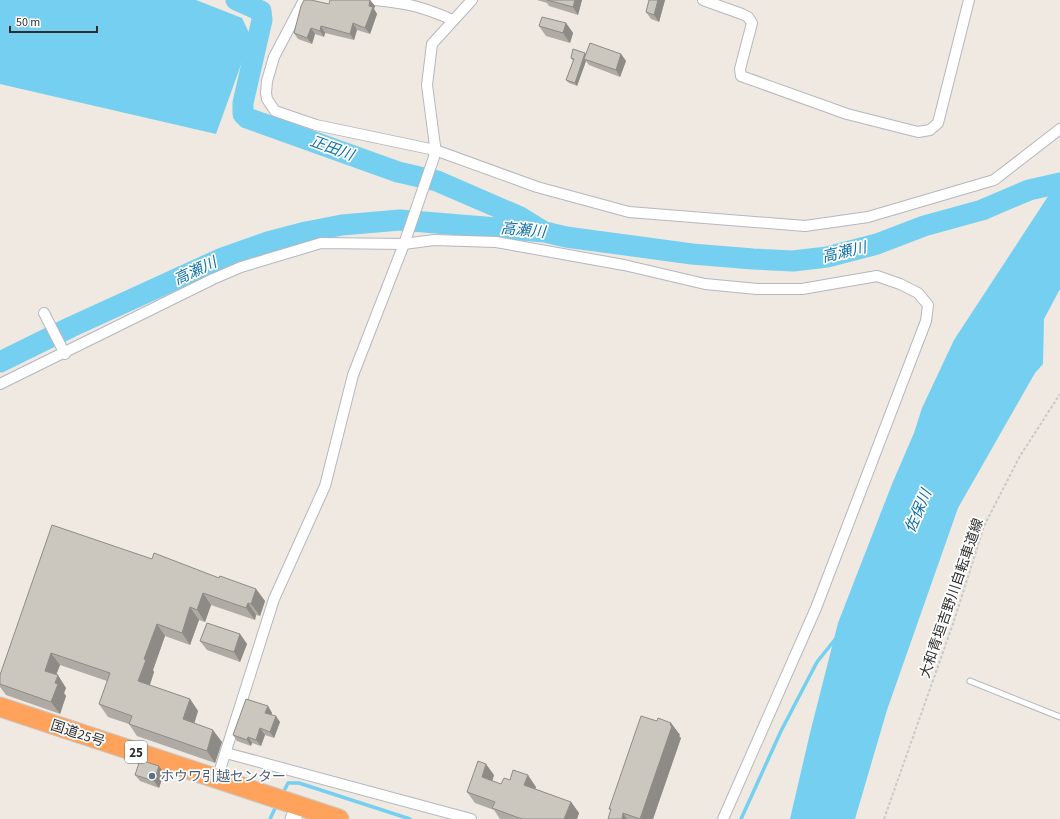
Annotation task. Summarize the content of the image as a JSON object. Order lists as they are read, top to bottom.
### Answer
{
  "streets": {
    "highway": ["国道25号", "25"],
    "path": ["大和青垣吉野川自転車道線"]
  },
  "water": ["正田川", "高瀬川", "佐保川"],
  "places": ["ホウワ引越センター"],
  "scale_bar": "50 m"
}
